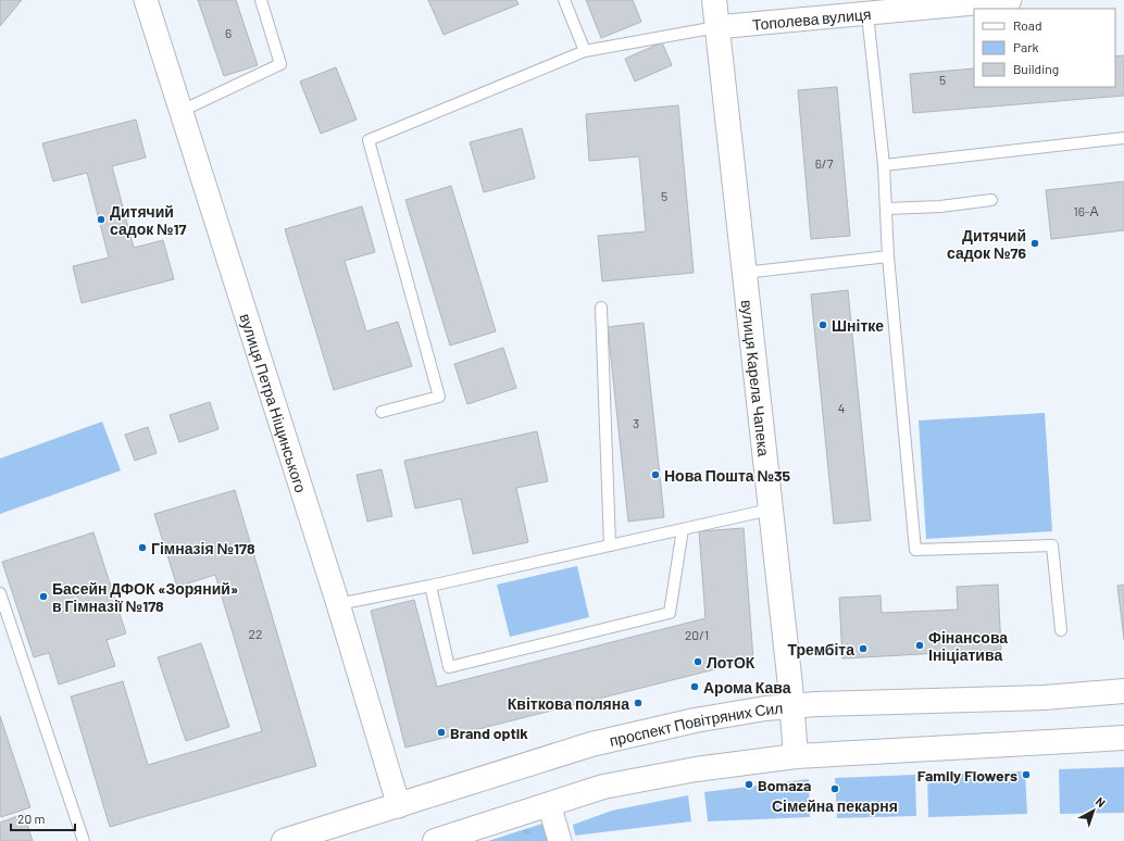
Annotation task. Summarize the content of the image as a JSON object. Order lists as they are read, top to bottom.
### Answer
{
  "streets": {
    "main road": ["вулиця Карела Чапека", "проспект Повітряних Сил"],
    "street": ["Тополева вулиця", "вулиця Петра Ніщинського"]
  },
  "crossings": [
    ["Тополева вулиця", "вулиця Карела Чапека"],
    ["вулиця Карела Чапека", "проспект Повітряних Сил"],
    ["вулиця Петра Ніщинського", "проспект Повітряних Сил"]
  ],
  "places": [
    "Дитячий садок №17",
    "Дитячий садок №76",
    "Шнітке",
    "Нова Пошта №35",
    "Гімназія №178",
    "Басейн ДФОК «Зоряний» в Гімназії №178",
    "Фінансова Ініціатива",
    "Трембіта",
    "ЛотОК",
    "Арома Кава",
    "Квіткова поляна",
    "Brand optik",
    "Family Flowers",
    "Bomaza",
    "Сімейна пекарня"
  ],
  "house_numbers": [
    "6",
    "5",
    "6/7",
    "5",
    "16-А",
    "4",
    "3",
    "22",
    "20/1"
  ],
  "legend": ["Road", "Park", "Building"],
  "scale_bar": "20 m",
  "north": "top right"
}
